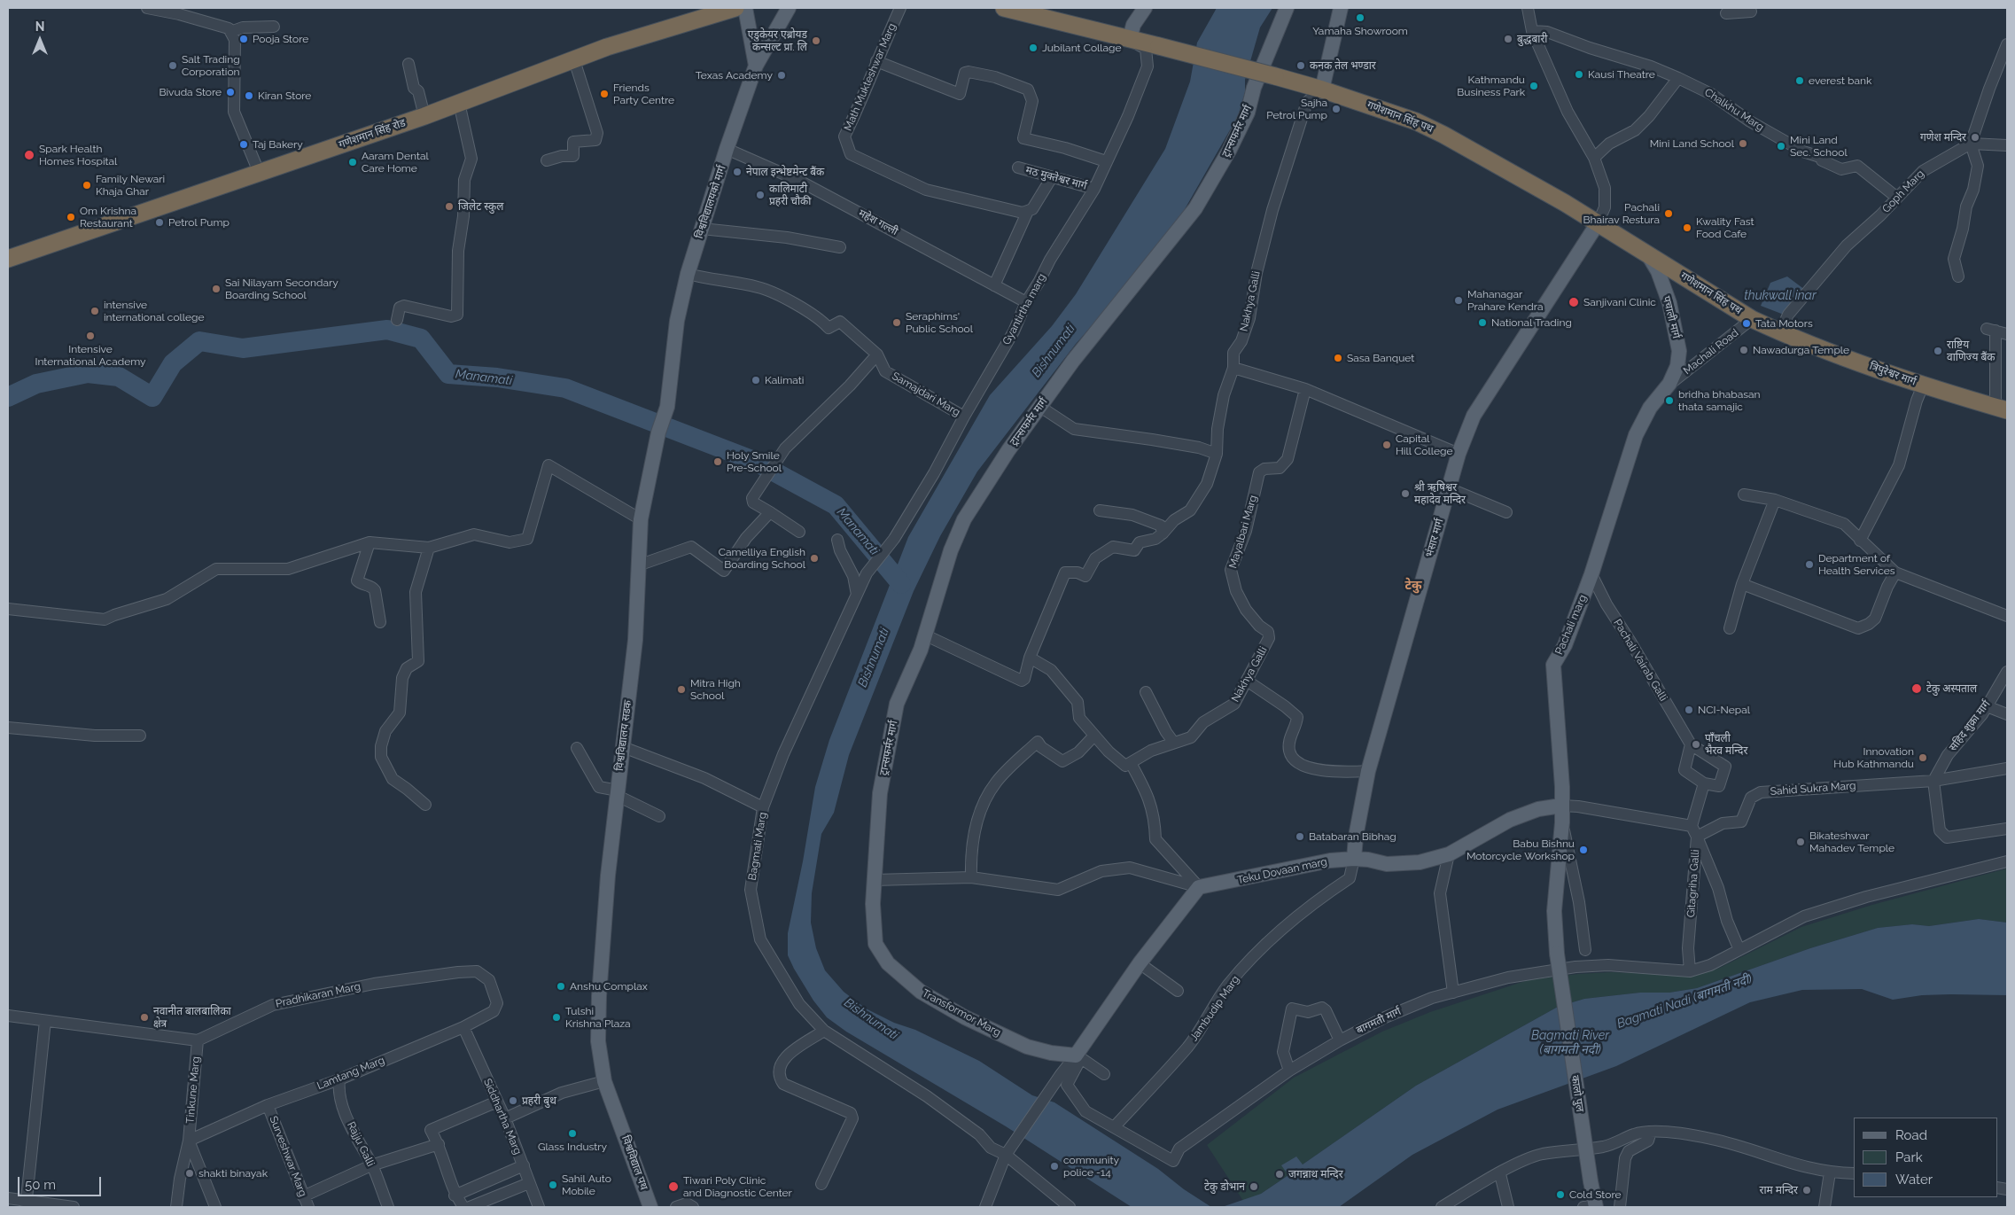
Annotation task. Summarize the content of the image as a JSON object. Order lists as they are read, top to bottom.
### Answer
{
  "streets": {
    "highway": ["गणेशमान सिंह पथ", "गणेशमान सिंह रोड", "त्रिपुरेश्वर मार्ग"],
    "main road": [
      "ट्रान्सफर्मर मार्ग",
      "विश्वविद्यालयको मार्ग",
      "पचाली मार्ग",
      "भंसार मार्ग",
      "Pachali marg",
      "विश्वविद्यालय सडक",
      "Teku Dovaan marg",
      "Transformor Marg",
      "कालो पुल",
      "विश्वविद्याल पथ"
    ],
    "street": [
      "Math Mukteshwar Marg",
      "Chalkhu Marg",
      "मठ मुक्तेश्वर मार्ग",
      "Goph Marg",
      "महेश गल्ली",
      "Nakhya Galli",
      "Gyantirtha marg",
      "Machali Road",
      "Samajdari Marg",
      "Mayalbari Marg",
      "Pachali Vairab Galli",
      "सहिद शुक्रा मार्ग",
      "Sahid Sukra Marg",
      "Bagmati Marg",
      "Gitagriha Galli",
      "Pradhikaran Marg",
      "Jambudip Marg",
      "बागमती मार्ग",
      "Lamtang Marg",
      "Tinkune Marg",
      "Siddhartha Marg",
      "Rajju Galli",
      "Surveshwar Marg"
    ]
  },
  "crossings": [
    ["Chalkhu Marg", "Goph Marg"],
    ["गणेशमान सिंह पथ", "Goph Marg"],
    ["गणेशमान सिंह पथ", "Nakhya Galli"],
    ["गणेशमान सिंह पथ", "Gyantirtha marg"],
    ["गणेशमान सिंह पथ", "पचाली मार्ग"],
    ["गणेशमान सिंह पथ", "Machali Road"],
    ["गणेशमान सिंह पथ", "त्रिपुरेश्वर मार्ग"],
    ["गणेशमान सिंह पथ", "भंसार मार्ग"],
    ["ट्रान्सफर्मर मार्ग", "Transformor Marg"],
    ["मठ मुक्तेश्वर मार्ग", "Gyantirtha marg"],
    ["Goph Marg", "त्रिपुरेश्वर मार्ग"],
    ["विश्वविद्यालयको मार्ग", "महेश गल्ली"],
    ["विश्वविद्यालयको मार्ग", "Samajdari Marg"],
    ["विश्वविद्यालयको मार्ग", "विश्वविद्यालय सडक"],
    ["महेश गल्ली", "Gyantirtha marg"],
    ["Nakhya Galli", "Mayalbari Marg"],
    ["Gyantirtha marg", "Samajdari Marg"],
    ["Gyantirtha marg", "Bagmati Marg"],
    ["पचाली मार्ग", "Machali Road"],
    ["पचाली मार्ग", "Pachali marg"],
    ["Machali Road", "Pachali marg"],
    ["भंसार मार्ग", "Teku Dovaan marg"],
    ["भंसार मार्ग", "Jambudip Marg"],
    ["Pachali marg", "Pachali Vairab Galli"],
    ["Pachali marg", "Teku Dovaan marg"],
    ["Pachali marg", "कालो पुल"],
    ["सहिद शुक्रा मार्ग", "Sahid Sukra Marg"],
    ["विश्वविद्यालय सडक", "विश्वविद्याल पथ"],
    ["Sahid Sukra Marg", "Gitagriha Galli"],
    ["Teku Dovaan marg", "Jambudip Marg"],
    ["Gitagriha Galli", "बागमती मार्ग"],
    ["Pradhikaran Marg", "Lamtang Marg"],
    ["Pradhikaran Marg", "Tinkune Marg"],
    ["Jambudip Marg", "बागमती मार्ग"],
    ["Lamtang Marg", "Tinkune Marg"],
    ["Lamtang Marg", "Siddhartha Marg"],
    ["Lamtang Marg", "Rajju Galli"],
    ["Lamtang Marg", "Surveshwar Marg"]
  ],
  "districts": ["टेकु"],
  "water": [
    "thukwall inar",
    "Bishnumati",
    "Manamati",
    "Bagmati Nadi (बागमती नदी)",
    "Bagmati River (बागमती नदी)"
  ],
  "places": [
    "Yamaha Showroom",
    "Pooja Store",
    "बुद्धबारी",
    "एडुकेयर एब्रोयड कन्सल्ट प्रा. लि",
    "Jubilant Collage",
    "Salt Trading Corporation",
    "कनक तेल भण्डार",
    "Kausi Theatre",
    "Texas Academy",
    "everest bank",
    "Kathmandu Business Park",
    "Bivuda Store",
    "Friends Party Centre",
    "Kiran Store",
    "Sajha Petrol Pump",
    "गणेश मन्दिर",
    "Mini Land School",
    "Taj Bakery",
    "Mini Land Sec. School",
    "Spark Health Homes Hospital",
    "Aaram Dental Care Home",
    "नेपाल इन्भेष्टमेन्ट बैंक",
    "Family Newari Khaja Ghar",
    "कालिमाटी प्रहरी चौकी",
    "जिलेट स्कुल",
    "Pachali Bhairav Restura",
    "Om Krishna Restaurant",
    "Petrol Pump",
    "Kwality Fast Food Cafe",
    "Sai Nilayam Secondary Boarding School",
    "Mahanagar Prahare Kendra",
    "Sanjivani Clinic",
    "intensive international college",
    "Seraphims' Public School",
    "National Trading",
    "Tata Motors",
    "Intensive International Academy",
    "Nawadurga Temple",
    "राष्ट्रिय वाणिज्य बैंक",
    "Sasa Banquet",
    "Kalimati",
    "bridha bhabasan thata samajic",
    "Capital Hill College",
    "Holy Smile Pre-School",
    "श्री ऋषिश्वर महादेव मन्दिर",
    "Camelliya English Boarding School",
    "Department of Health Services",
    "टेकु अस्पताल",
    "Mitra High School",
    "NCI-Nepal",
    "पाँचली भैरव मन्दिर",
    "Innovation Hub Kathmandu",
    "Batabaran Bibhag",
    "Bikateshwar Mahadev Temple",
    "Babu Bishnu Motorcycle Workshop",
    "Anshu Complax",
    "नवानीत बालबालिका क्षेत्र",
    "Tulshi Krishna Plaza",
    "प्रहरी बुथ",
    "Glass Industry",
    "community police -14",
    "shakti binayak",
    "जगन्नाथ मन्दिर",
    "Sahil Auto Mobile",
    "Tiwari Poly Clinic and Diagnostic Center",
    "टेकु डोभान",
    "राम मन्दिर",
    "Cold Store"
  ],
  "legend": ["Road", "Park", "Water"],
  "scale_bar": "50 m",
  "north": "top"
}
